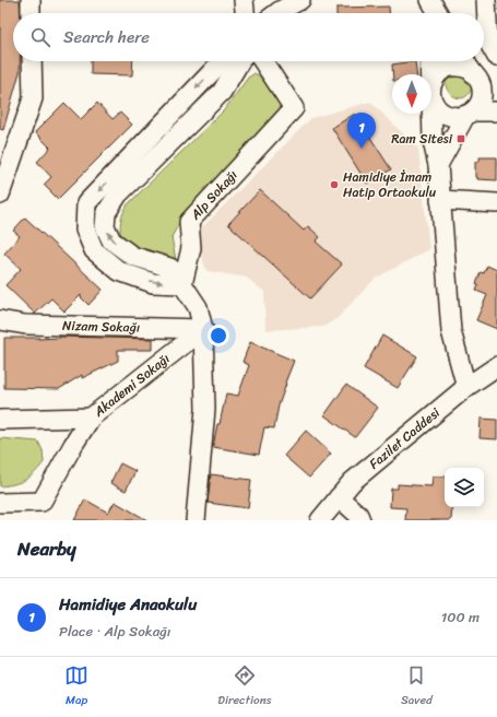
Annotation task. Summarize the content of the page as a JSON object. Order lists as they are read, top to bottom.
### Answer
{
  "streets": {
    "street": [
      "Alp Sokağı",
      "Nizam Sokağı",
      "Akademi Sokağı",
      "Fazilet Caddesi"
    ]
  },
  "crossings": [
    ["Nizam Sokağı", "Akademi Sokağı"]
  ],
  "places": {
    "transit": ["Ram Sitesi"],
    "other": ["Hamidiye İmam Hatip Ortaokulu"]
  },
  "north": "bottom",
  "page": {
    "search": "Search here",
    "pins": "1",
    "heading": "Nearby",
    "list": [
      {
        "mark": "1",
        "name": "Hamidiye Anaokulu",
        "note": "Place · Alp Sokağı",
        "value": "100 m"
      }
    ],
    "nav": ["Map", "Directions", "Saved"]
  }
}
